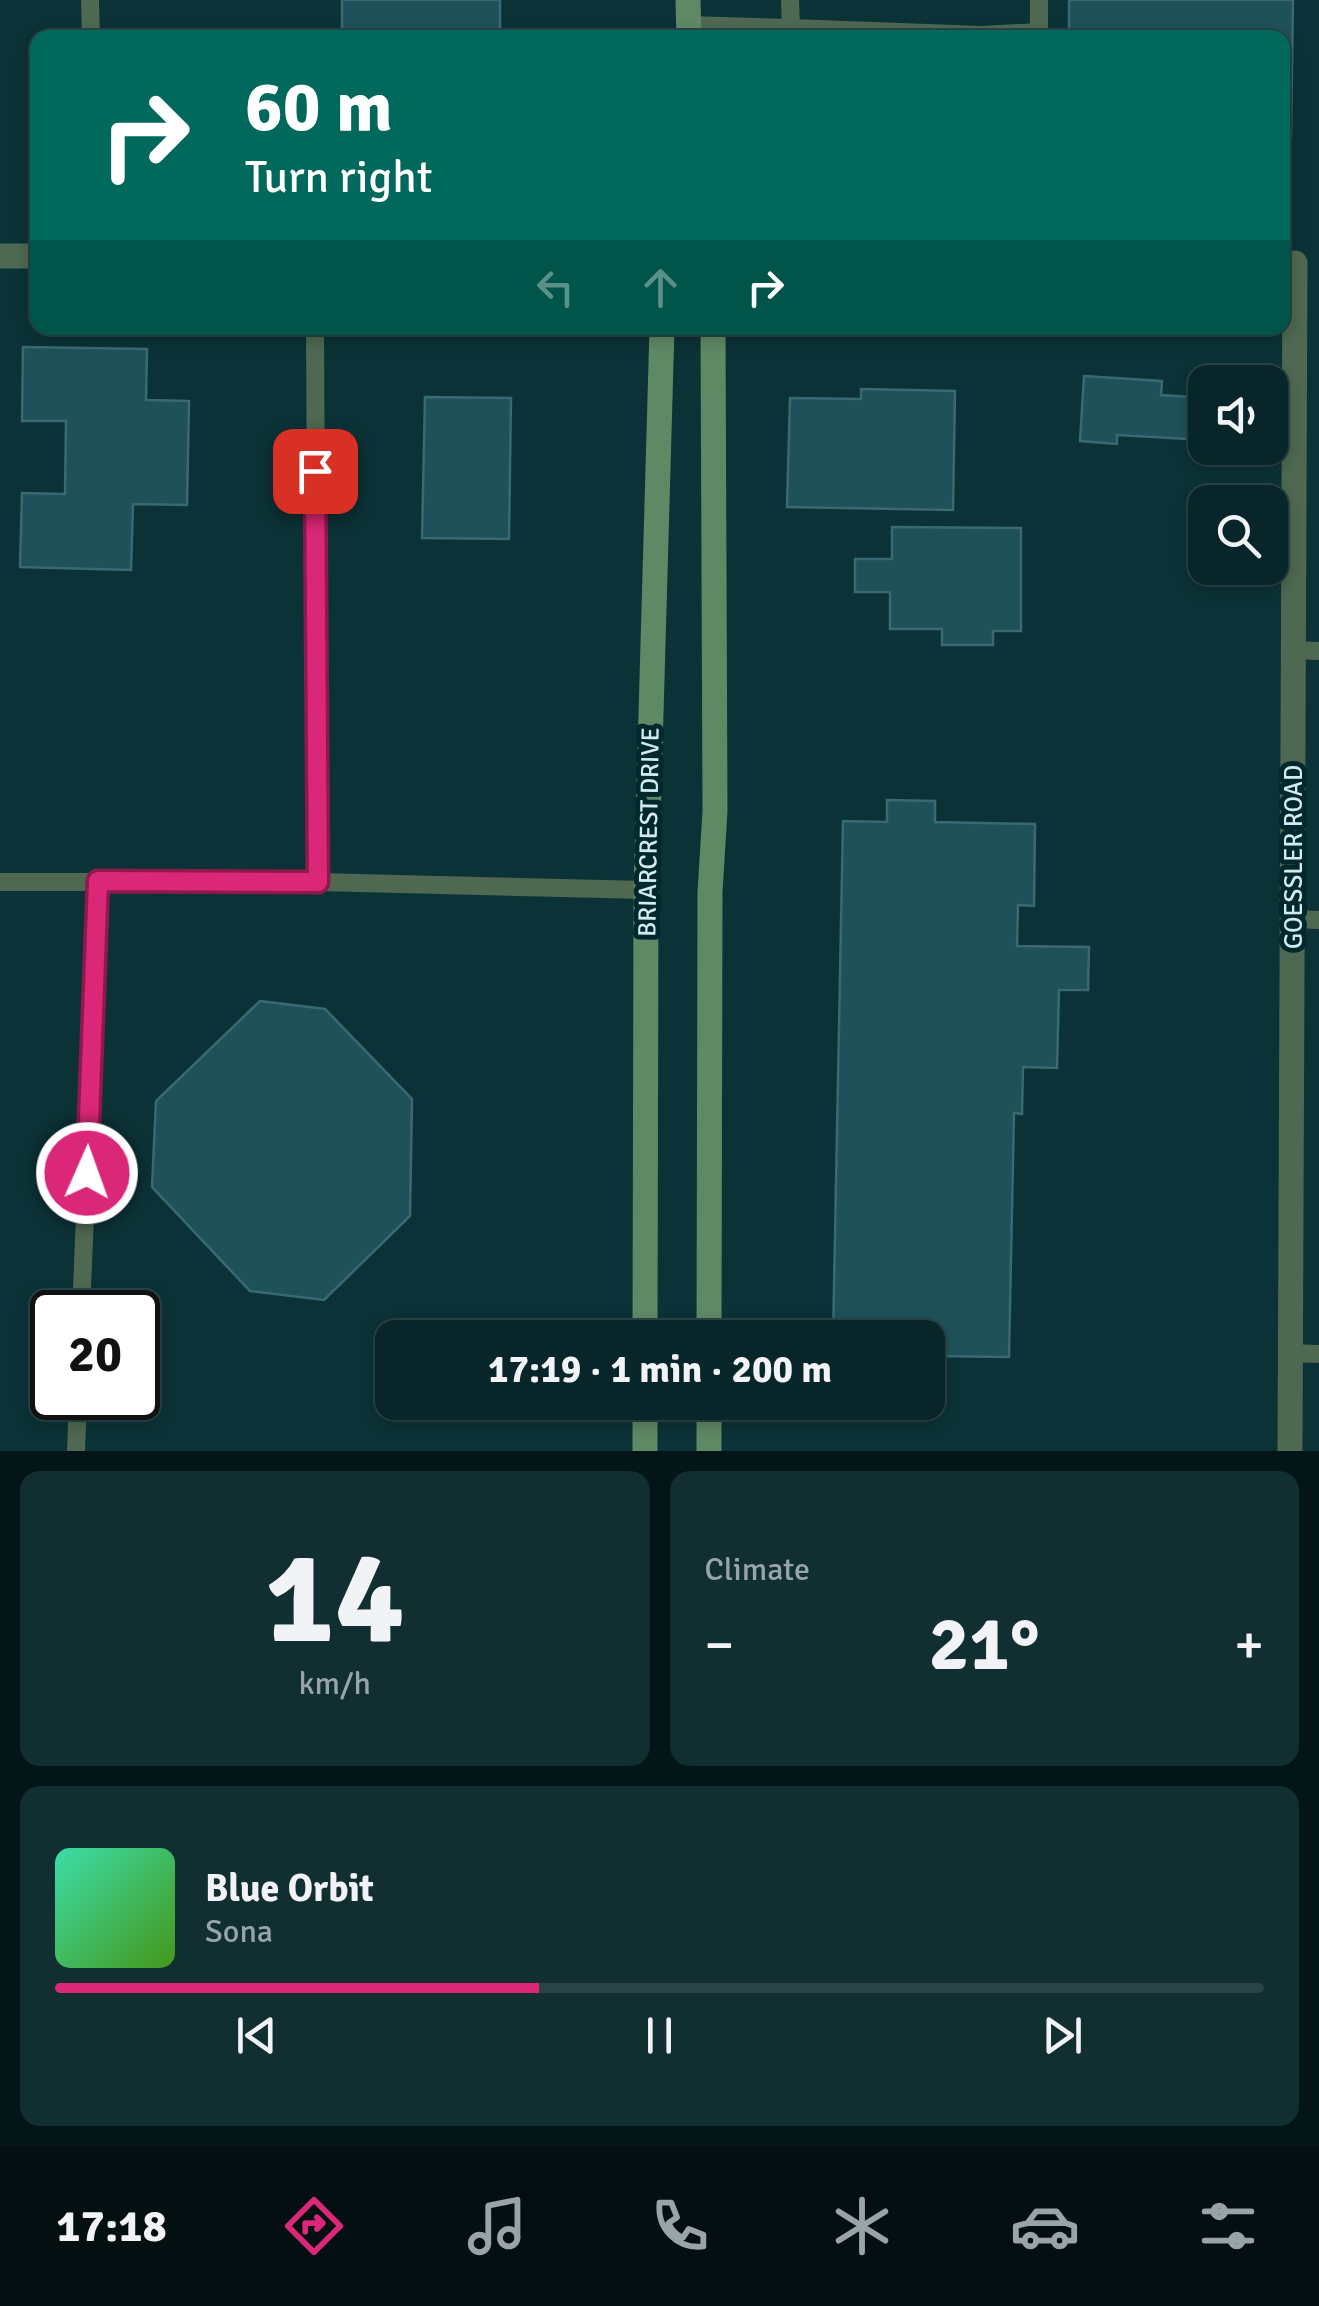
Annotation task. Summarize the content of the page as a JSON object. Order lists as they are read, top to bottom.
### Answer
{
  "streets": {
    "main road": ["BRIARCREST DRIVE"],
    "street": ["GOESSLER ROAD"]
  },
  "page": {
    "turn": ["60 m", "Turn right"],
    "limit": "20",
    "trip": "17:19 · 1 min · 200 m",
    "tile": [
      ["14", "km/h"],
      "Climate"
    ],
    "heat": ["−", "21°", "+"],
    "song": ["Blue Orbit", "Sona"],
    "tabs": "17:18"
  }
}
